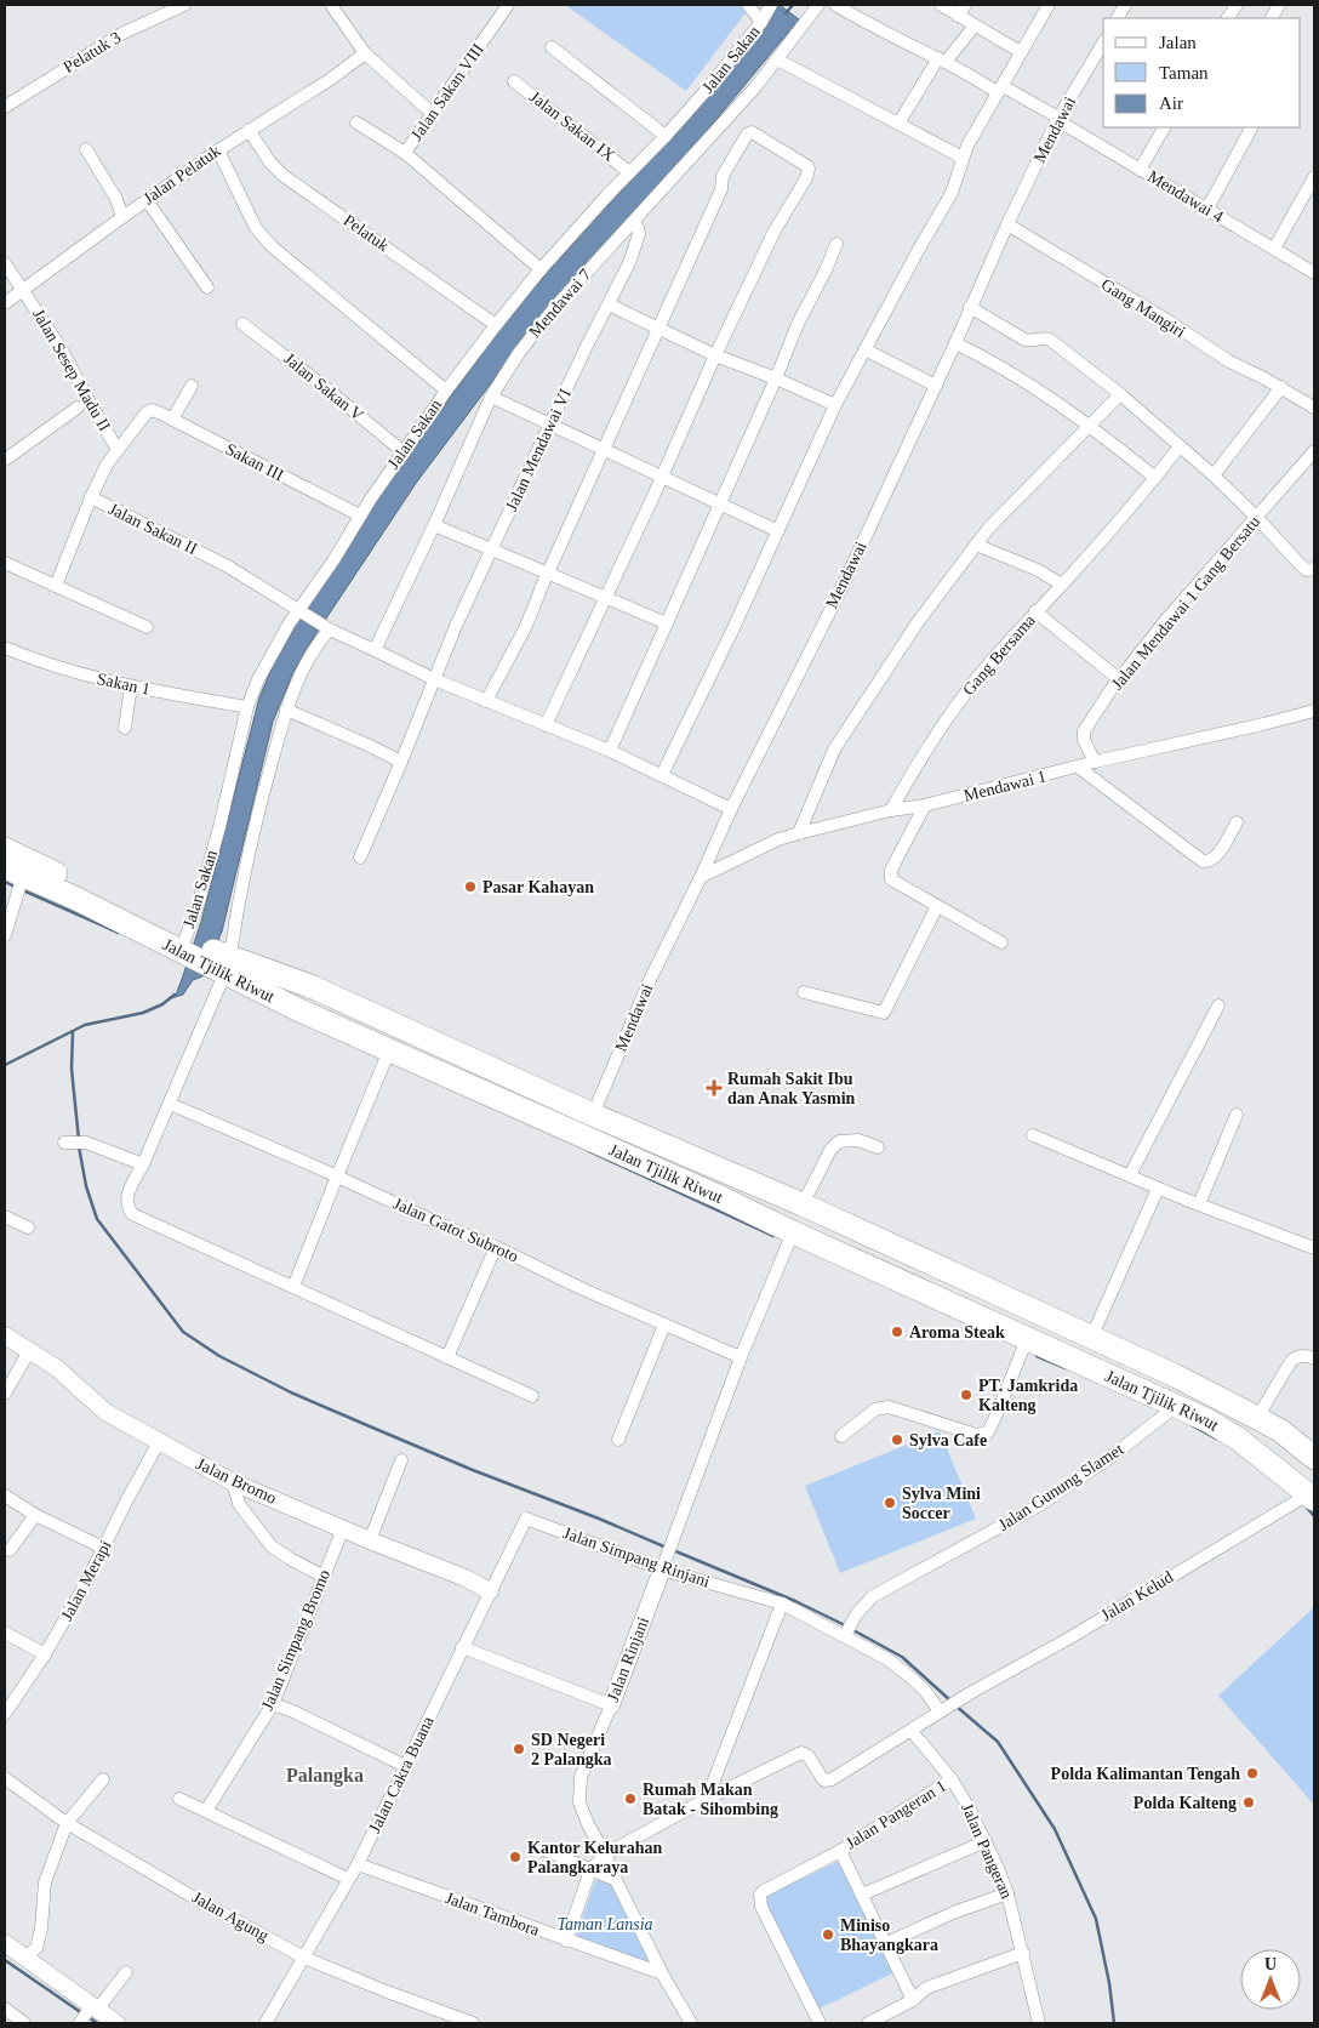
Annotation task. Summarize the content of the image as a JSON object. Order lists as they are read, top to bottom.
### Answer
{
  "streets": {
    "highway": ["Jalan Tjilik Riwut"],
    "street": [
      "Pelatuk 3",
      "Jalan Sakan",
      "Jalan Sakan VIII",
      "Jalan Sakan IX",
      "Mendawai",
      "Jalan Pelatuk",
      "Mendawai 4",
      "Pelatuk",
      "Mendawai 7",
      "Gang Mangiri",
      "Jalan Sesep Madu II",
      "Jalan Sakan V",
      "Jalan Mendawai VI",
      "Sakan III",
      "Jalan Sakan II",
      "Jalan Mendawai 1 Gang Bersatu",
      "Gang Bersama",
      "Sakan 1",
      "Mendawai 1",
      "Jalan Gatot Subroto",
      "Jalan Bromo",
      "Jalan Gunung Slamet",
      "Jalan Simpang Rinjani",
      "Jalan Merapi",
      "Jalan Kelud",
      "Jalan Simpang Bromo",
      "Jalan Rinjani",
      "Jalan Cakra Buana",
      "Jalan Pangeran 1",
      "Jalan Pangeran",
      "Jalan Tambora",
      "Jalan Agung"
    ]
  },
  "crossings": [
    ["Jalan Sakan", "Jalan Sakan VIII"],
    ["Jalan Sakan", "Jalan Sakan IX"],
    ["Jalan Sakan", "Pelatuk"],
    ["Jalan Sakan", "Jalan Sakan V"],
    ["Jalan Sakan", "Sakan III"],
    ["Jalan Sakan", "Jalan Sakan II"],
    ["Jalan Sakan", "Sakan 1"],
    ["Jalan Sakan", "Jalan Tjilik Riwut"],
    ["Jalan Sakan", "Jalan Gatot Subroto"],
    ["Mendawai", "Mendawai 4"],
    ["Mendawai", "Gang Mangiri"],
    ["Mendawai", "Jalan Sakan II"],
    ["Mendawai", "Mendawai 1"],
    ["Mendawai", "Jalan Tjilik Riwut"],
    ["Jalan Pelatuk", "Pelatuk"],
    ["Jalan Pelatuk", "Jalan Sesep Madu II"],
    ["Mendawai 7", "Jalan Mendawai VI"],
    ["Mendawai 7", "Jalan Sakan II"],
    ["Jalan Sesep Madu II", "Jalan Sakan II"],
    ["Jalan Mendawai VI", "Jalan Sakan II"],
    ["Sakan III", "Jalan Sakan II"],
    ["Jalan Mendawai 1 Gang Bersatu", "Mendawai 1"],
    ["Gang Bersama", "Mendawai 1"],
    ["Jalan Tjilik Riwut", "Jalan Gunung Slamet"],
    ["Jalan Tjilik Riwut", "Jalan Kelud"],
    ["Jalan Bromo", "Jalan Merapi"],
    ["Jalan Bromo", "Jalan Simpang Bromo"],
    ["Jalan Bromo", "Jalan Cakra Buana"],
    ["Jalan Gunung Slamet", "Jalan Simpang Rinjani"],
    ["Jalan Simpang Rinjani", "Jalan Kelud"],
    ["Jalan Simpang Rinjani", "Jalan Rinjani"],
    ["Jalan Simpang Rinjani", "Jalan Cakra Buana"],
    ["Jalan Rinjani", "Jalan Tambora"],
    ["Jalan Cakra Buana", "Jalan Tambora"],
    ["Jalan Cakra Buana", "Jalan Agung"],
    ["Jalan Pangeran 1", "Jalan Pangeran"]
  ],
  "districts": ["Palangka"],
  "parks": ["Taman Lansia"],
  "places": {
    "other": [
      "Pasar Kahayan",
      "Aroma Steak",
      "PT. Jamkrida Kalteng",
      "Sylva Cafe",
      "Sylva Mini Soccer",
      "SD Negeri 2 Palangka",
      "Polda Kalimantan Tengah",
      "Rumah Makan Batak - Sihombing",
      "Polda Kalteng",
      "Kantor Kelurahan Palangkaraya",
      "Miniso Bhayangkara"
    ],
    "health": ["Rumah Sakit Ibu dan Anak Yasmin"]
  },
  "legend": ["Jalan", "Taman", "Air"],
  "north": "top"
}
